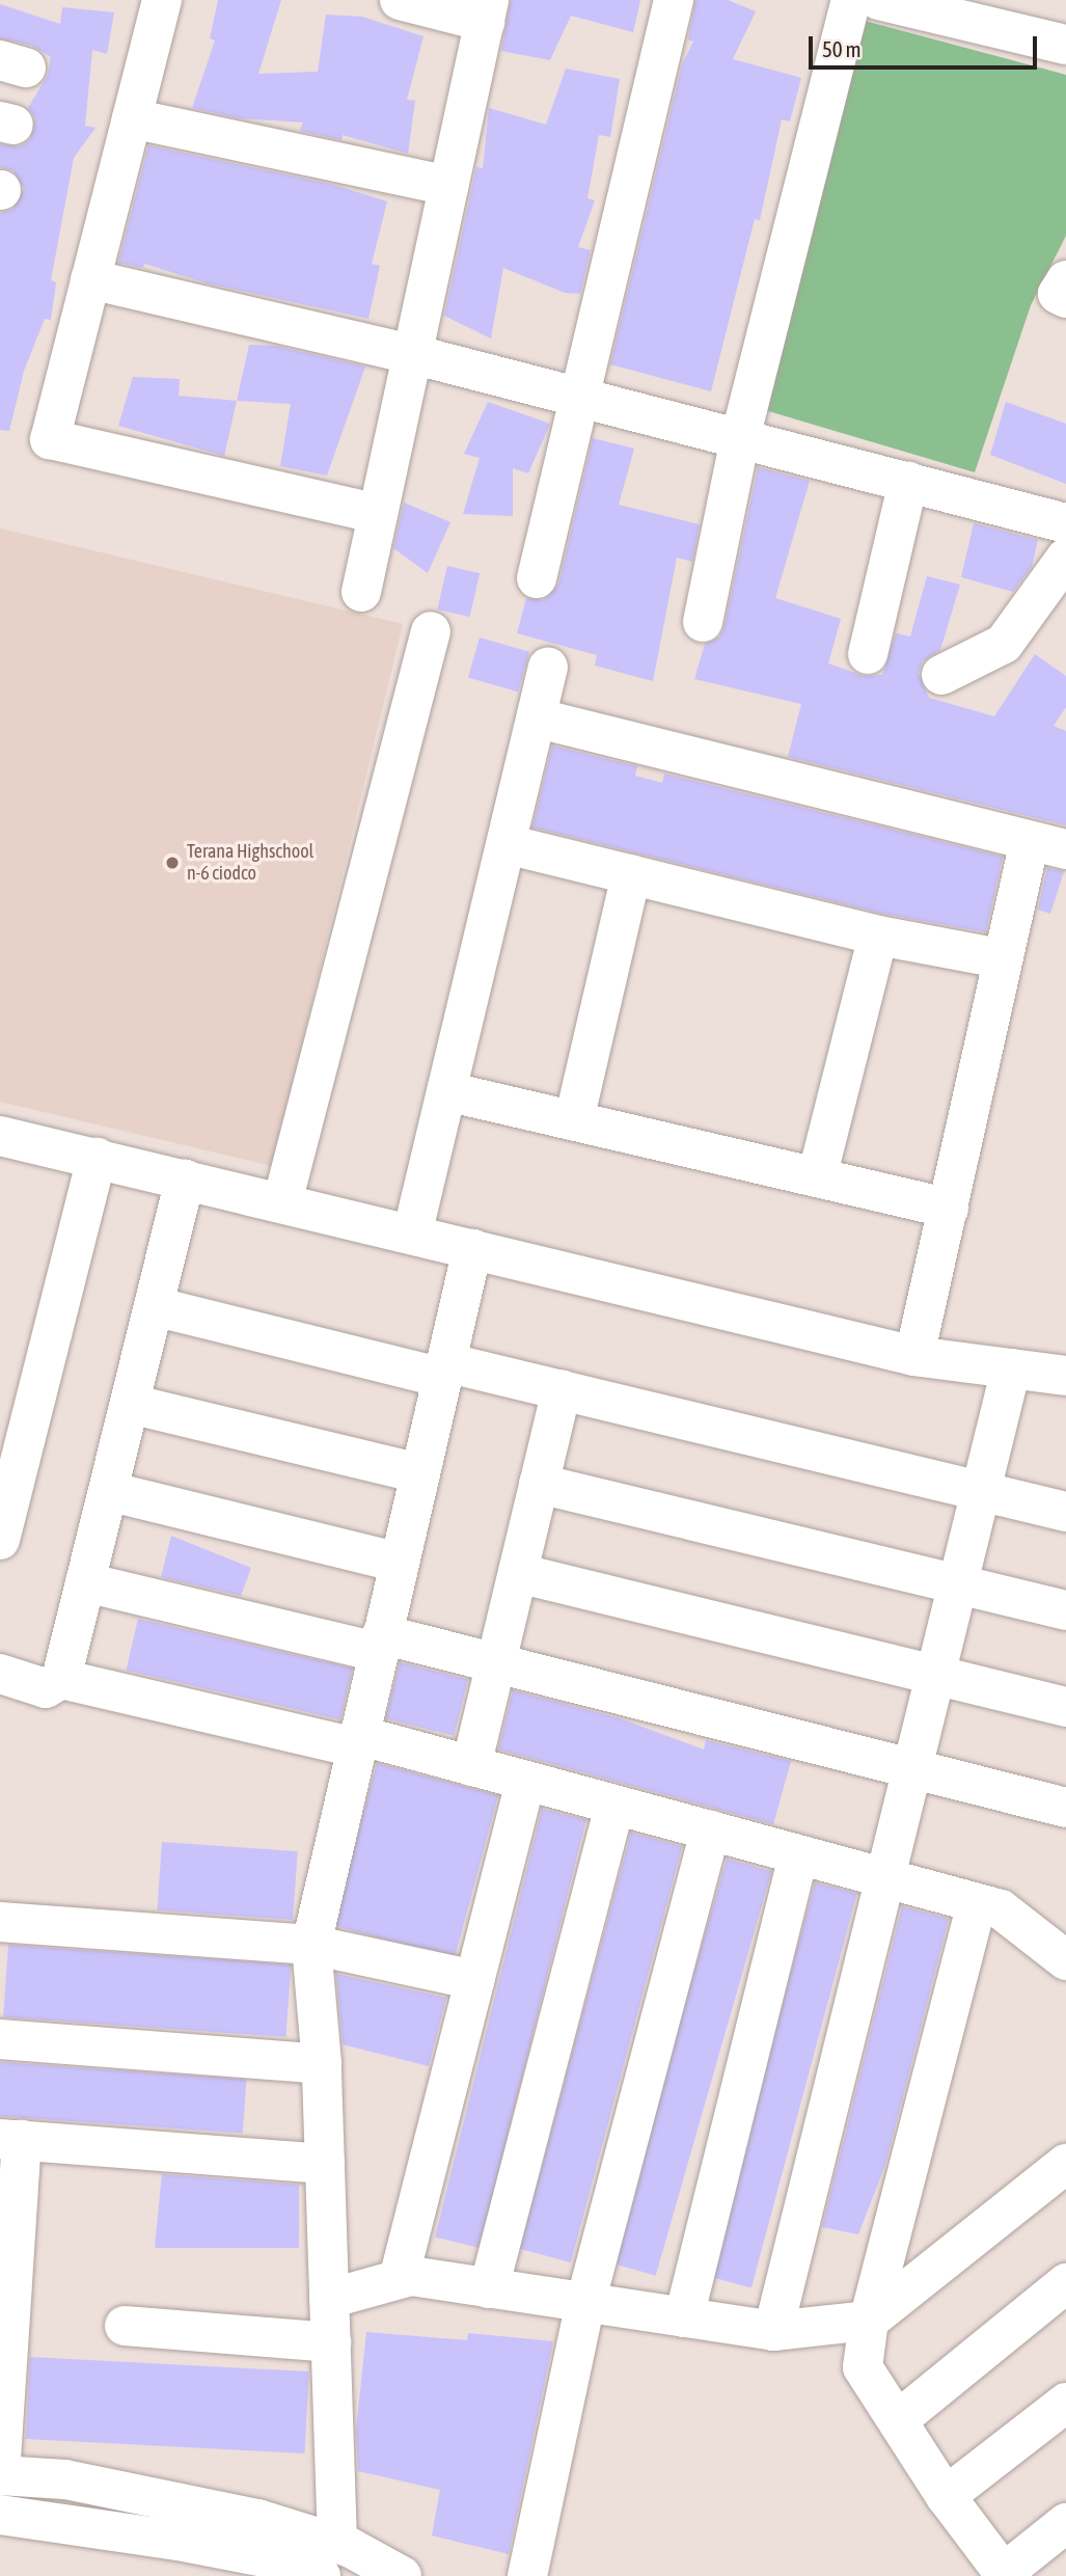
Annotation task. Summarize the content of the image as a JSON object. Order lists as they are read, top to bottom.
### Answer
{
  "places": ["Terana Highschool n-6 ciodco"],
  "scale_bar": "50 m"
}
